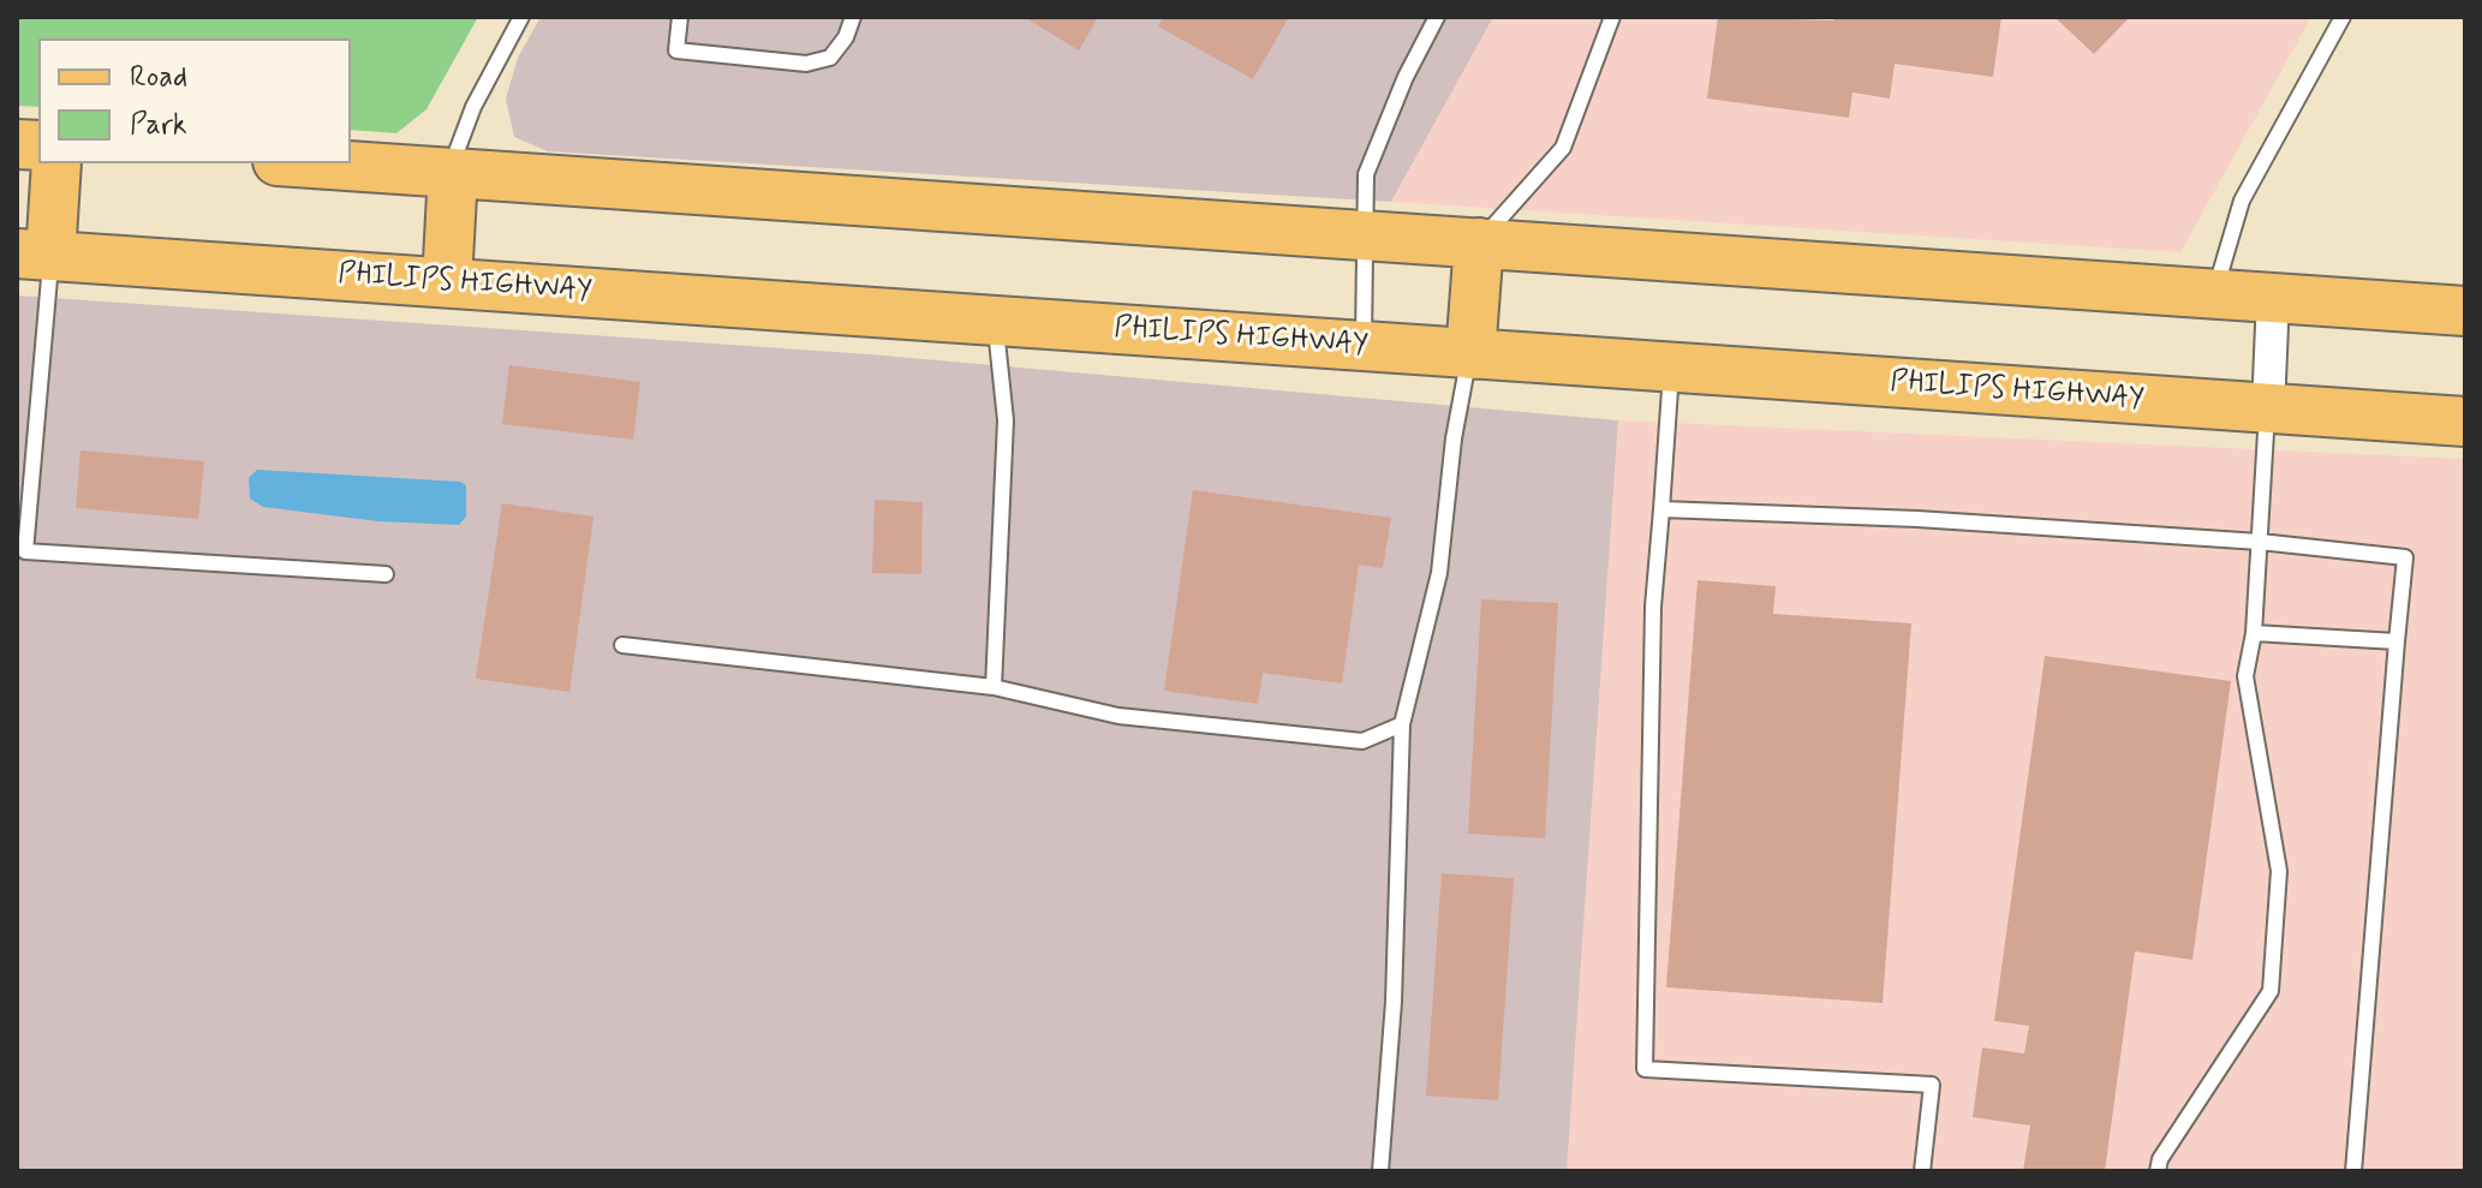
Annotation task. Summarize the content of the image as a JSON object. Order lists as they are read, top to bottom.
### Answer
{
  "streets": {
    "main road": ["PHILIPS HIGHWAY"]
  },
  "legend": ["Road", "Park"]
}
